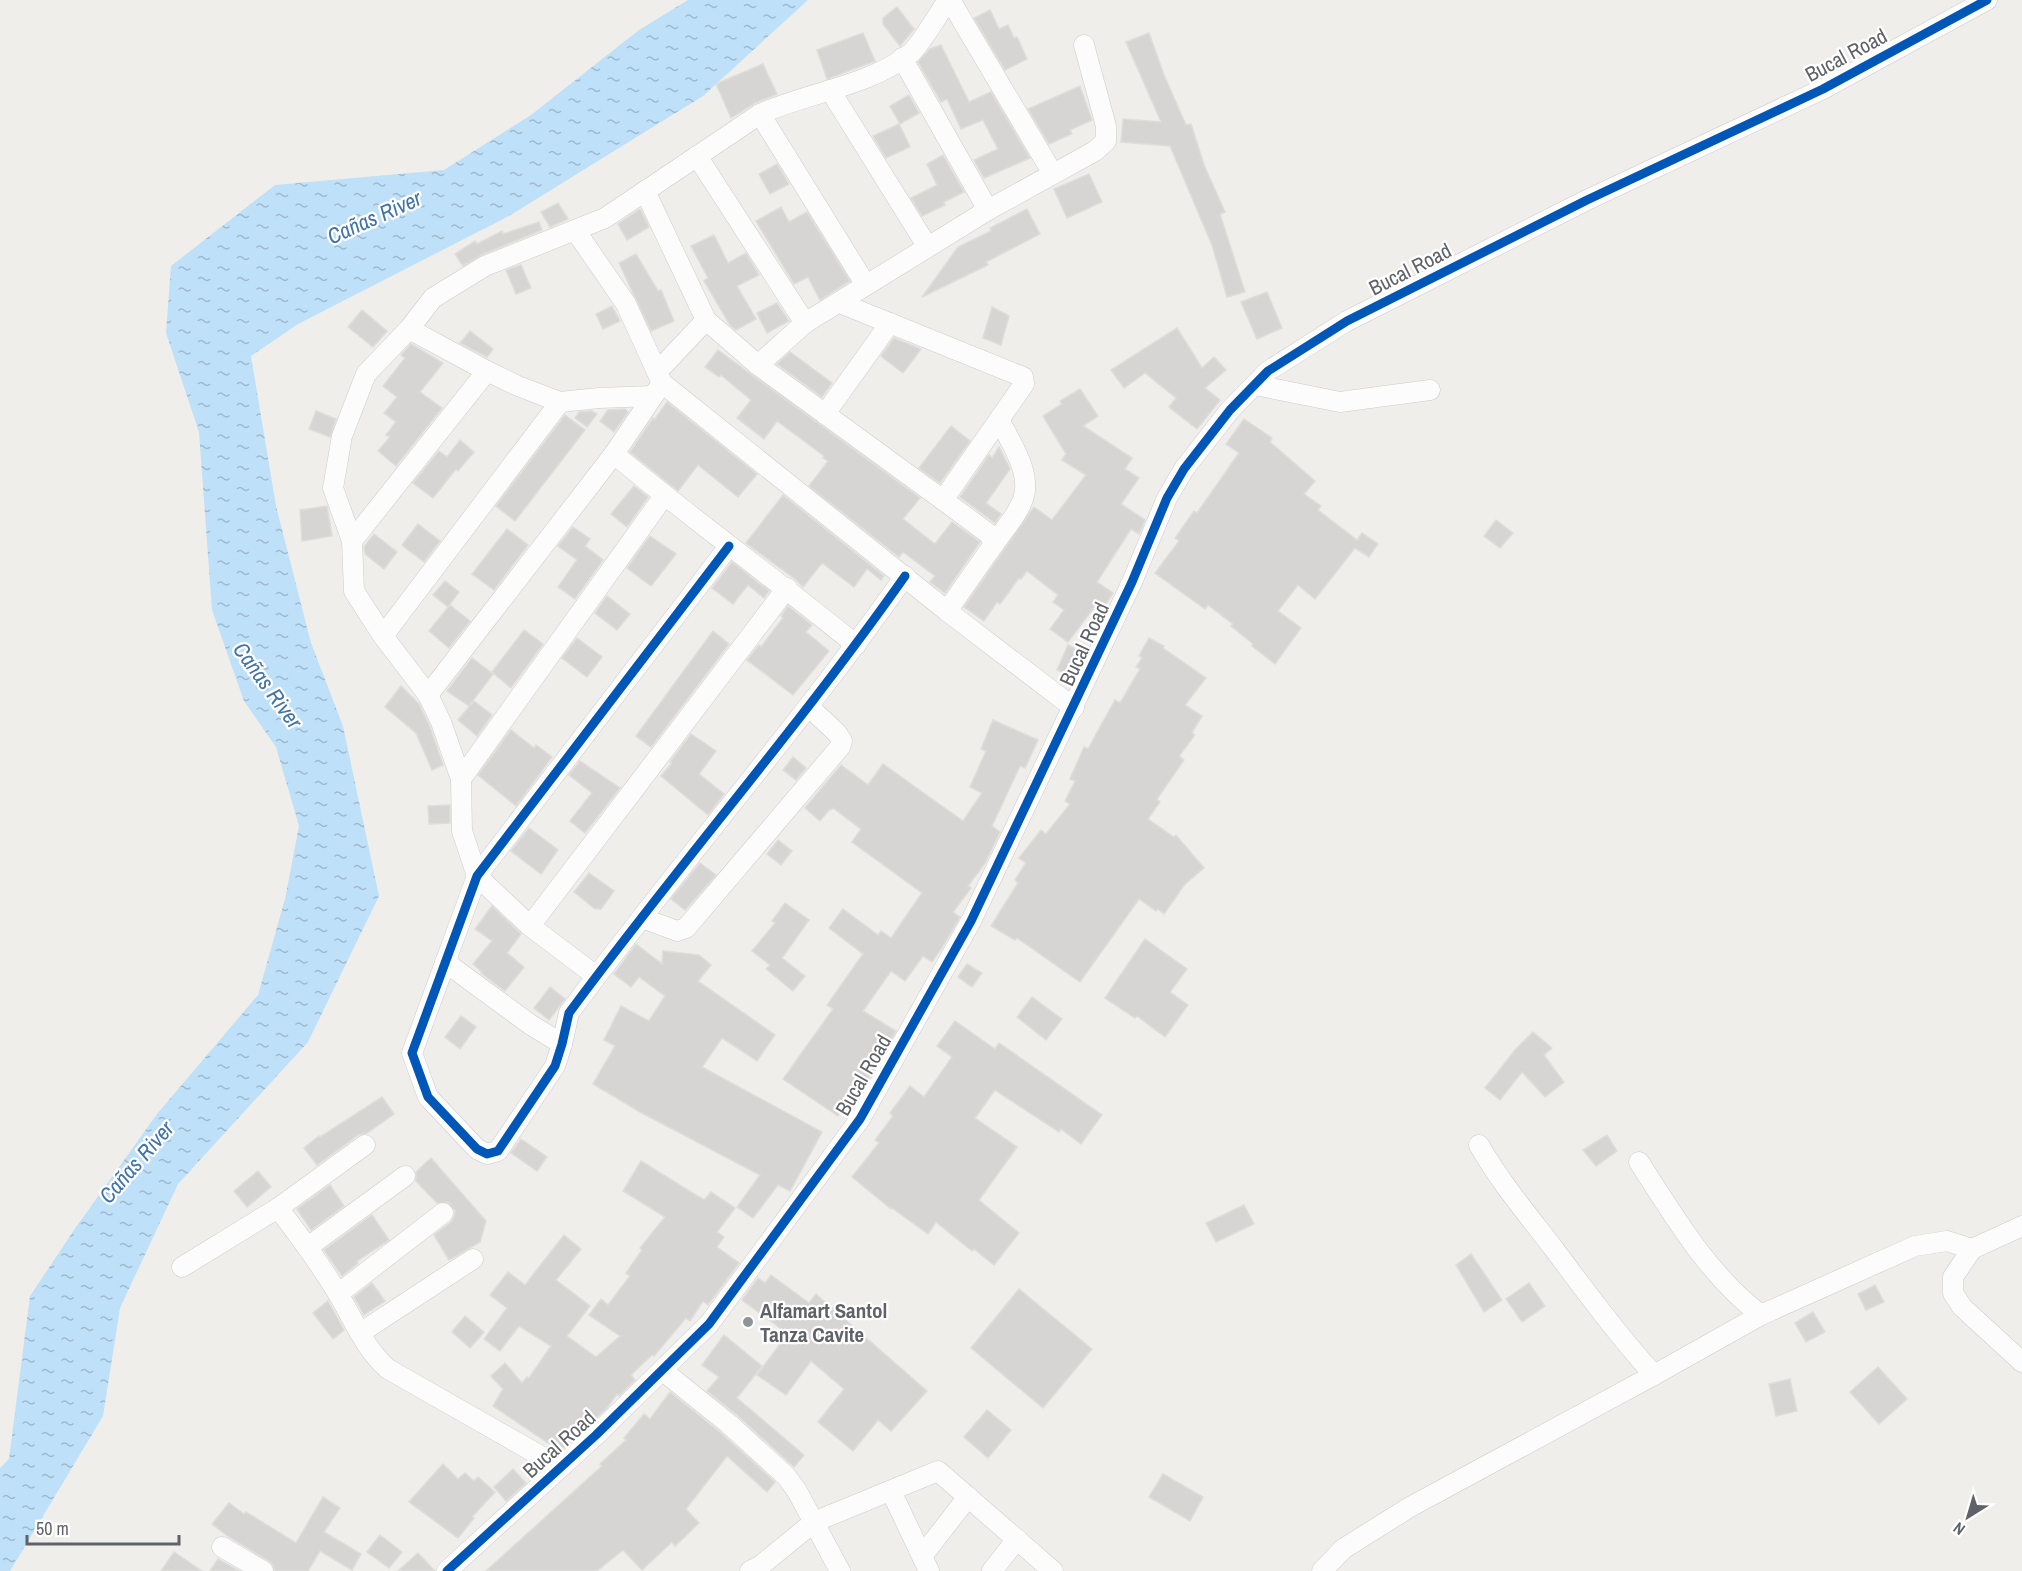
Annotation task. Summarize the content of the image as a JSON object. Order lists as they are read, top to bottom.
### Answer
{
  "streets": {
    "street": ["Bucal Road"]
  },
  "water": ["Cañas River"],
  "places": ["Alfamart Santol Tanza Cavite"],
  "scale_bar": "50 m",
  "north": "bottom left"
}
